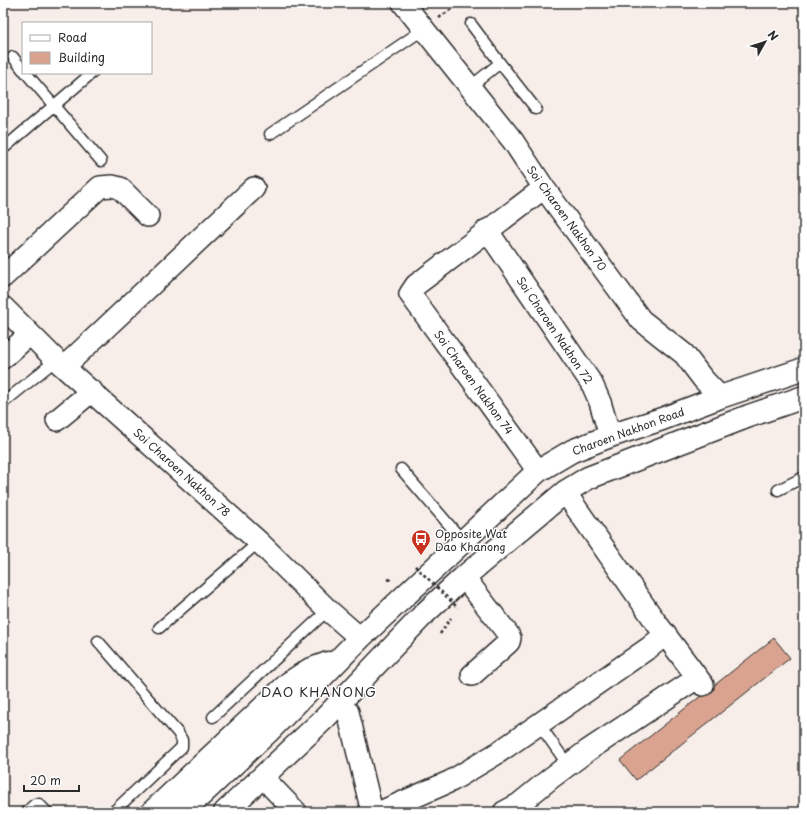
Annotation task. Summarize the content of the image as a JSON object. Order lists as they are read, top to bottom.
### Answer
{
  "streets": {
    "main road": ["Charoen Nakhon Road"],
    "street": [
      "Soi Charoen Nakhon 70",
      "Soi Charoen Nakhon 72",
      "Soi Charoen Nakhon 74",
      "Soi Charoen Nakhon 78"
    ]
  },
  "crossings": [
    ["Soi Charoen Nakhon 70", "Charoen Nakhon Road"],
    ["Soi Charoen Nakhon 72", "Soi Charoen Nakhon 74"],
    ["Soi Charoen Nakhon 72", "Charoen Nakhon Road"],
    ["Soi Charoen Nakhon 74", "Charoen Nakhon Road"],
    ["Charoen Nakhon Road", "Soi Charoen Nakhon 78"]
  ],
  "districts": ["DAO KHANONG"],
  "places": {
    "bus stop": ["Opposite Wat Dao Khanong"]
  },
  "legend": ["Road", "Building"],
  "scale_bar": "20 m",
  "north": "top right"
}
